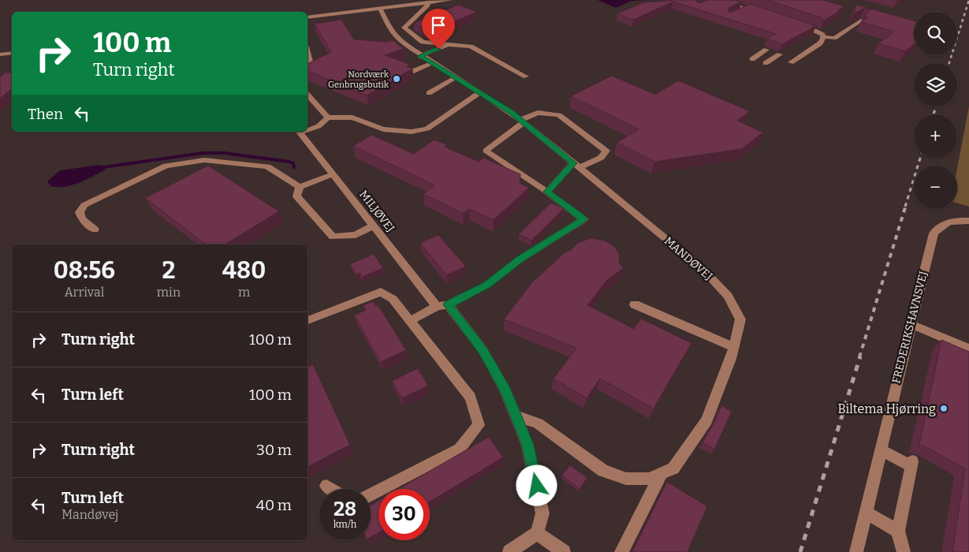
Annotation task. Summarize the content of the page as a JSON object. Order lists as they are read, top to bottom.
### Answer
{
  "streets": {
    "street": ["MILJØVEJ", "MANDØVEJ", "FREDERIKSHAVNSVEJ"]
  },
  "places": ["Nordværk Genbrugsbutik", "Biltema Hjørring"],
  "page": {
    "map_buttons": ["+", "−"],
    "turn": ["100 m", "Turn right"],
    "then": "Then",
    "eta": [
      "08:56",
      "Arrival",
      "2",
      "min",
      "480",
      "m"
    ],
    "list": [
      {
        "name": "Turn right",
        "value": "100 m"
      },
      {
        "name": "Turn left",
        "value": "100 m"
      },
      {
        "name": "Turn right",
        "value": "30 m"
      },
      {
        "name": "Turn left",
        "note": "Mandøvej",
        "value": "40 m"
      }
    ],
    "speed": "28 km/h",
    "limit": "30"
  }
}
